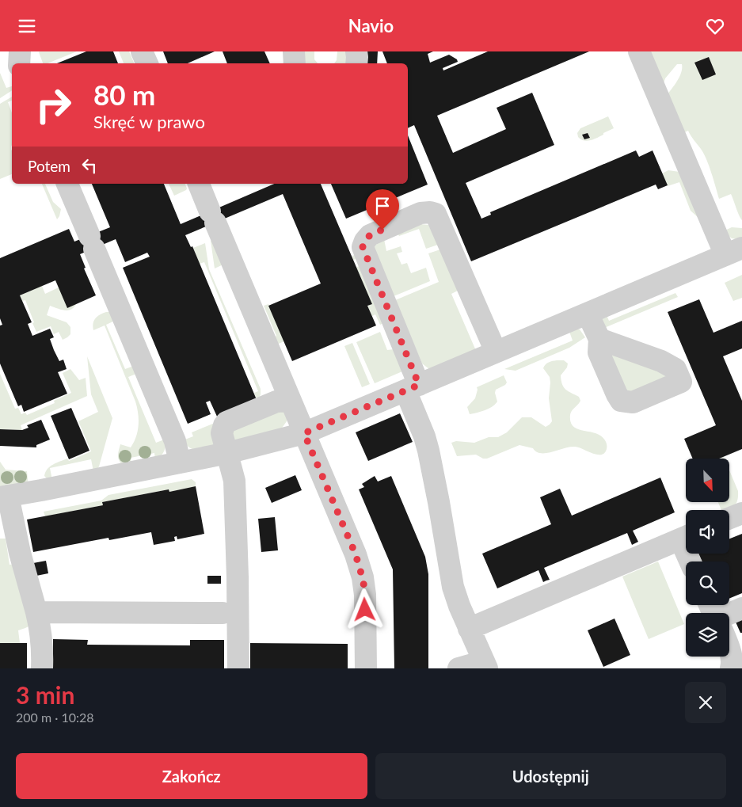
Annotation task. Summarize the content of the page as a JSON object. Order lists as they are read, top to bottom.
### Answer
{
  "north": "bottom right",
  "page": {
    "header": "Navio",
    "turn": ["80 m", "Skręć w prawo"],
    "then": "Potem",
    "heading": ["3 min", "200 m · 10:28"],
    "buttons": ["Zakończ", "Udostępnij"]
  }
}
